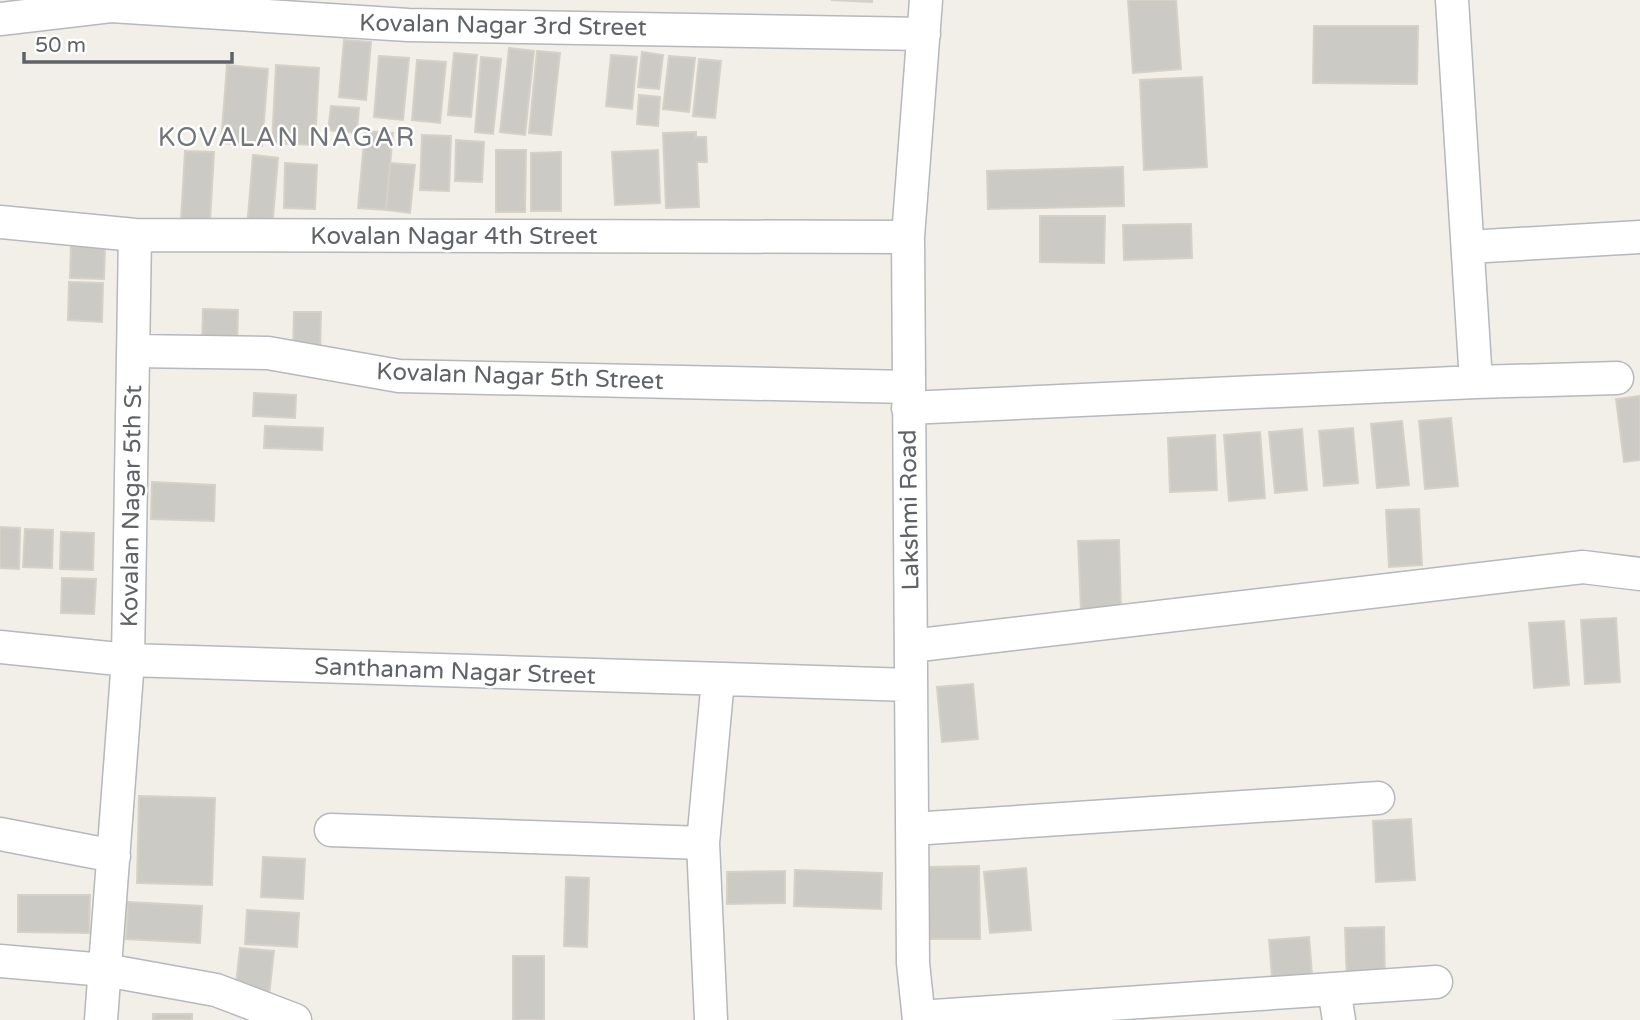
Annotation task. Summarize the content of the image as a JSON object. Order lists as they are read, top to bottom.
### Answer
{
  "streets": {
    "street": [
      "Kovalan Nagar 3rd Street",
      "Kovalan Nagar 4th Street",
      "Kovalan Nagar 5th Street",
      "Kovalan Nagar 5th St",
      "Lakshmi Road",
      "Santhanam Nagar Street"
    ]
  },
  "crossings": [
    ["Kovalan Nagar 3rd Street", "Lakshmi Road"],
    ["Kovalan Nagar 4th Street", "Kovalan Nagar 5th St"],
    ["Kovalan Nagar 4th Street", "Lakshmi Road"],
    ["Kovalan Nagar 5th Street", "Kovalan Nagar 5th St"],
    ["Kovalan Nagar 5th Street", "Lakshmi Road"],
    ["Kovalan Nagar 5th St", "Santhanam Nagar Street"],
    ["Lakshmi Road", "Santhanam Nagar Street"]
  ],
  "districts": ["KOVALAN NAGAR"],
  "scale_bar": "50 m"
}
